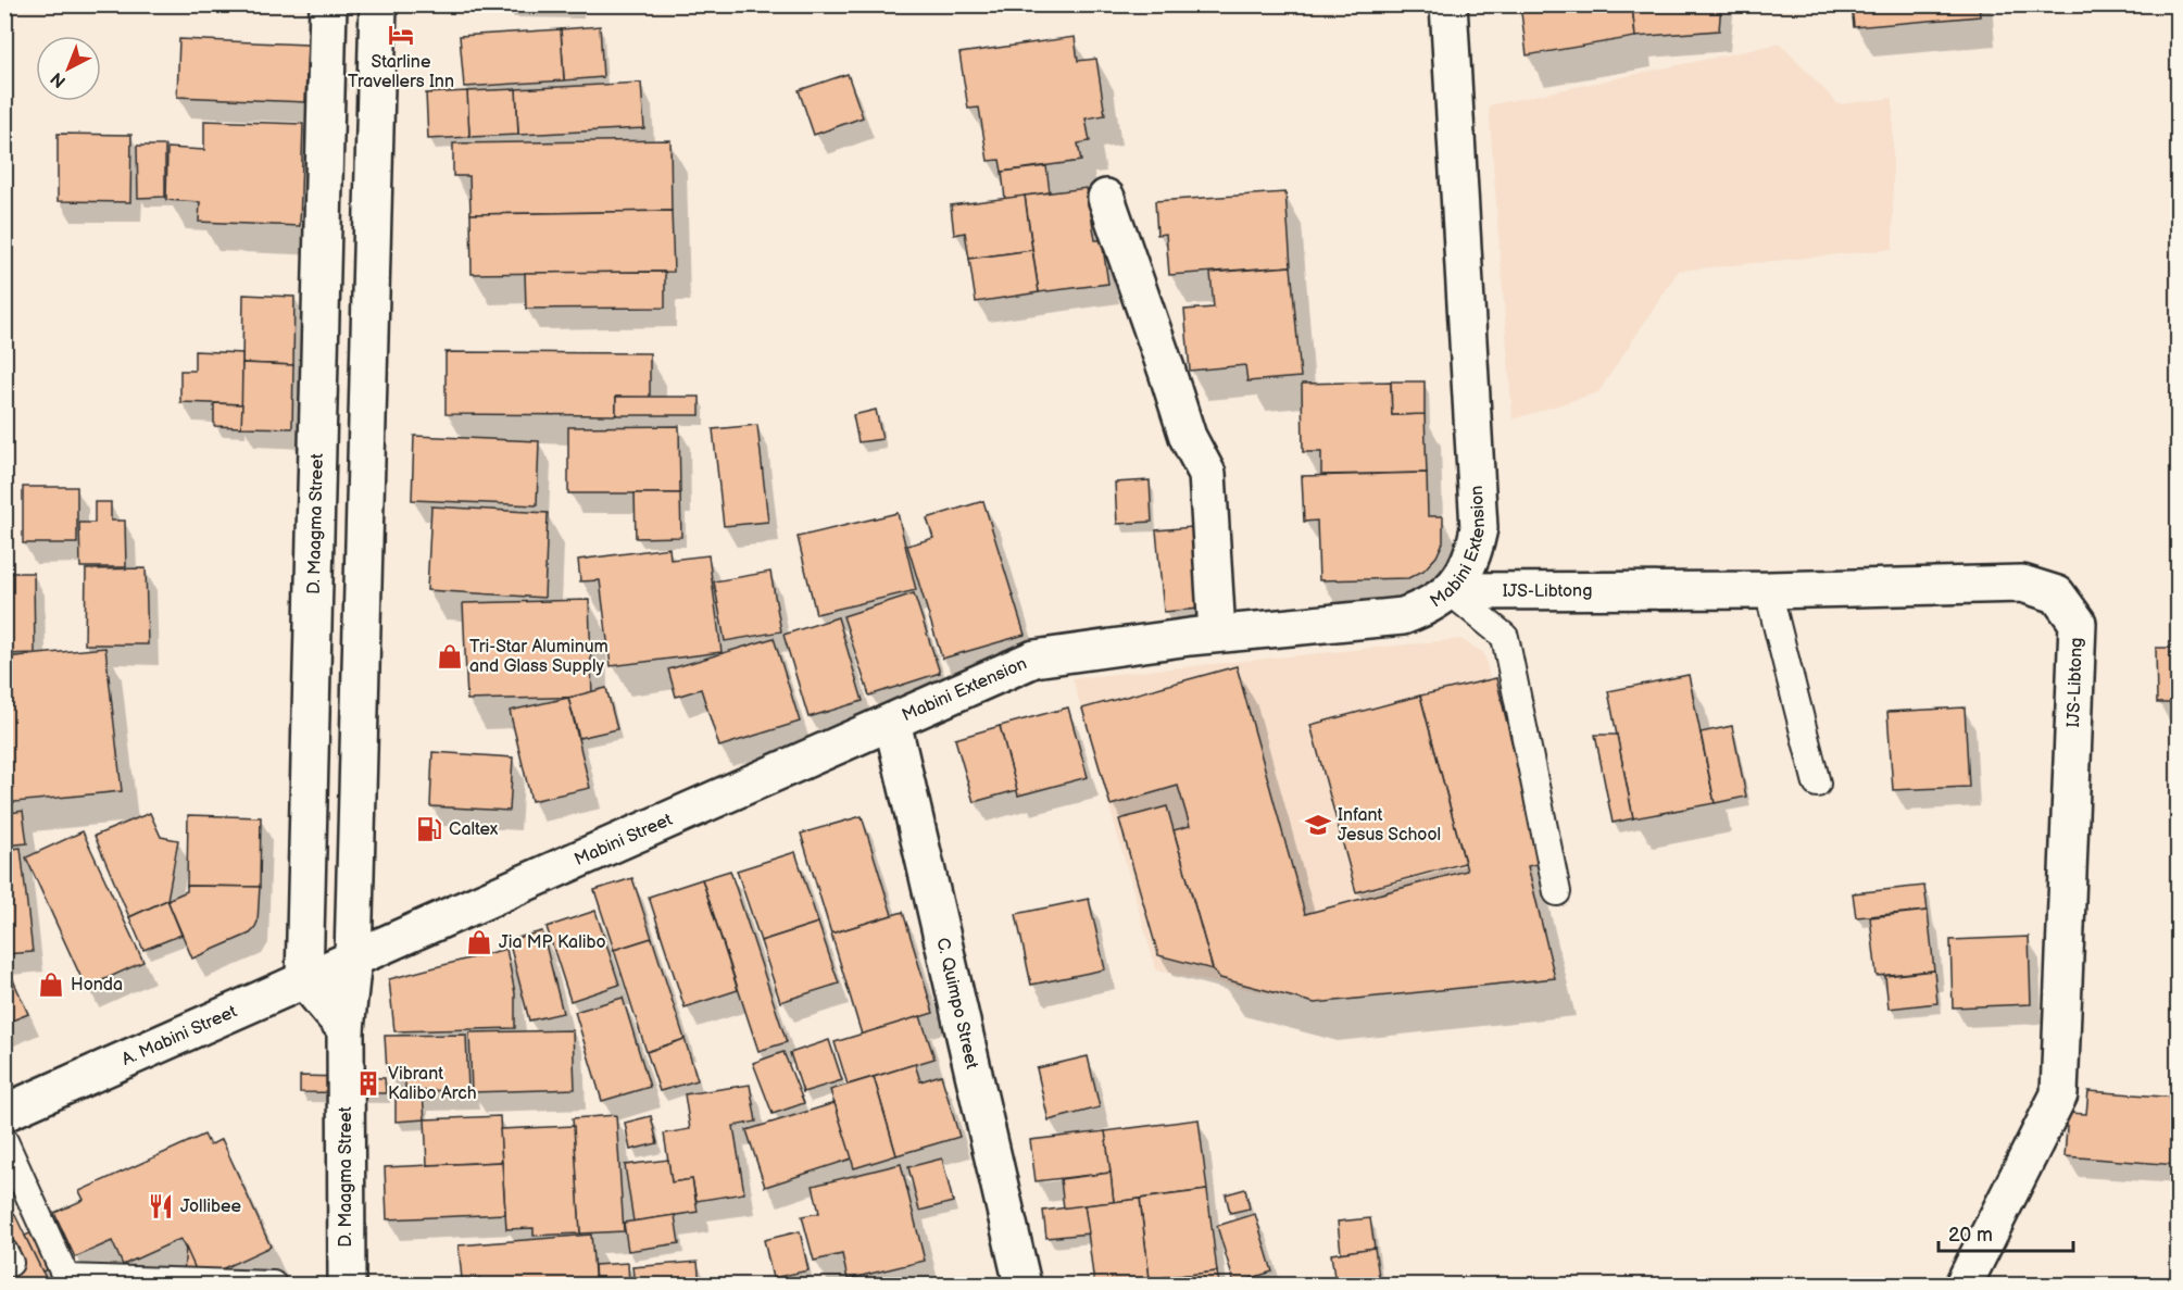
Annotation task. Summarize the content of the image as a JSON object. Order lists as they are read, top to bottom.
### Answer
{
  "streets": {
    "street": [
      "D. Maagma Street",
      "Mabini Extension",
      "IJS-Libtong",
      "Mabini Street",
      "C. Quimpo Street",
      "A. Mabini Street"
    ]
  },
  "crossings": [
    ["D. Maagma Street", "Mabini Street"],
    ["D. Maagma Street", "A. Mabini Street"],
    ["Mabini Extension", "IJS-Libtong"],
    ["Mabini Extension", "Mabini Street"],
    ["Mabini Extension", "C. Quimpo Street"],
    ["Mabini Street", "C. Quimpo Street"],
    ["Mabini Street", "A. Mabini Street"]
  ],
  "places": {
    "hotel": ["Starline Travellers Inn"],
    "shop": ["Tri-Star Aluminum and Glass Supply", "Jia MP Kalibo", "Honda"],
    "school or university": ["Infant Jesus School"],
    "fuel station": ["Caltex"],
    "building": ["Vibrant Kalibo Arch"],
    "restaurant": ["Jollibee"]
  },
  "scale_bar": "20 m",
  "north": "bottom left"
}
